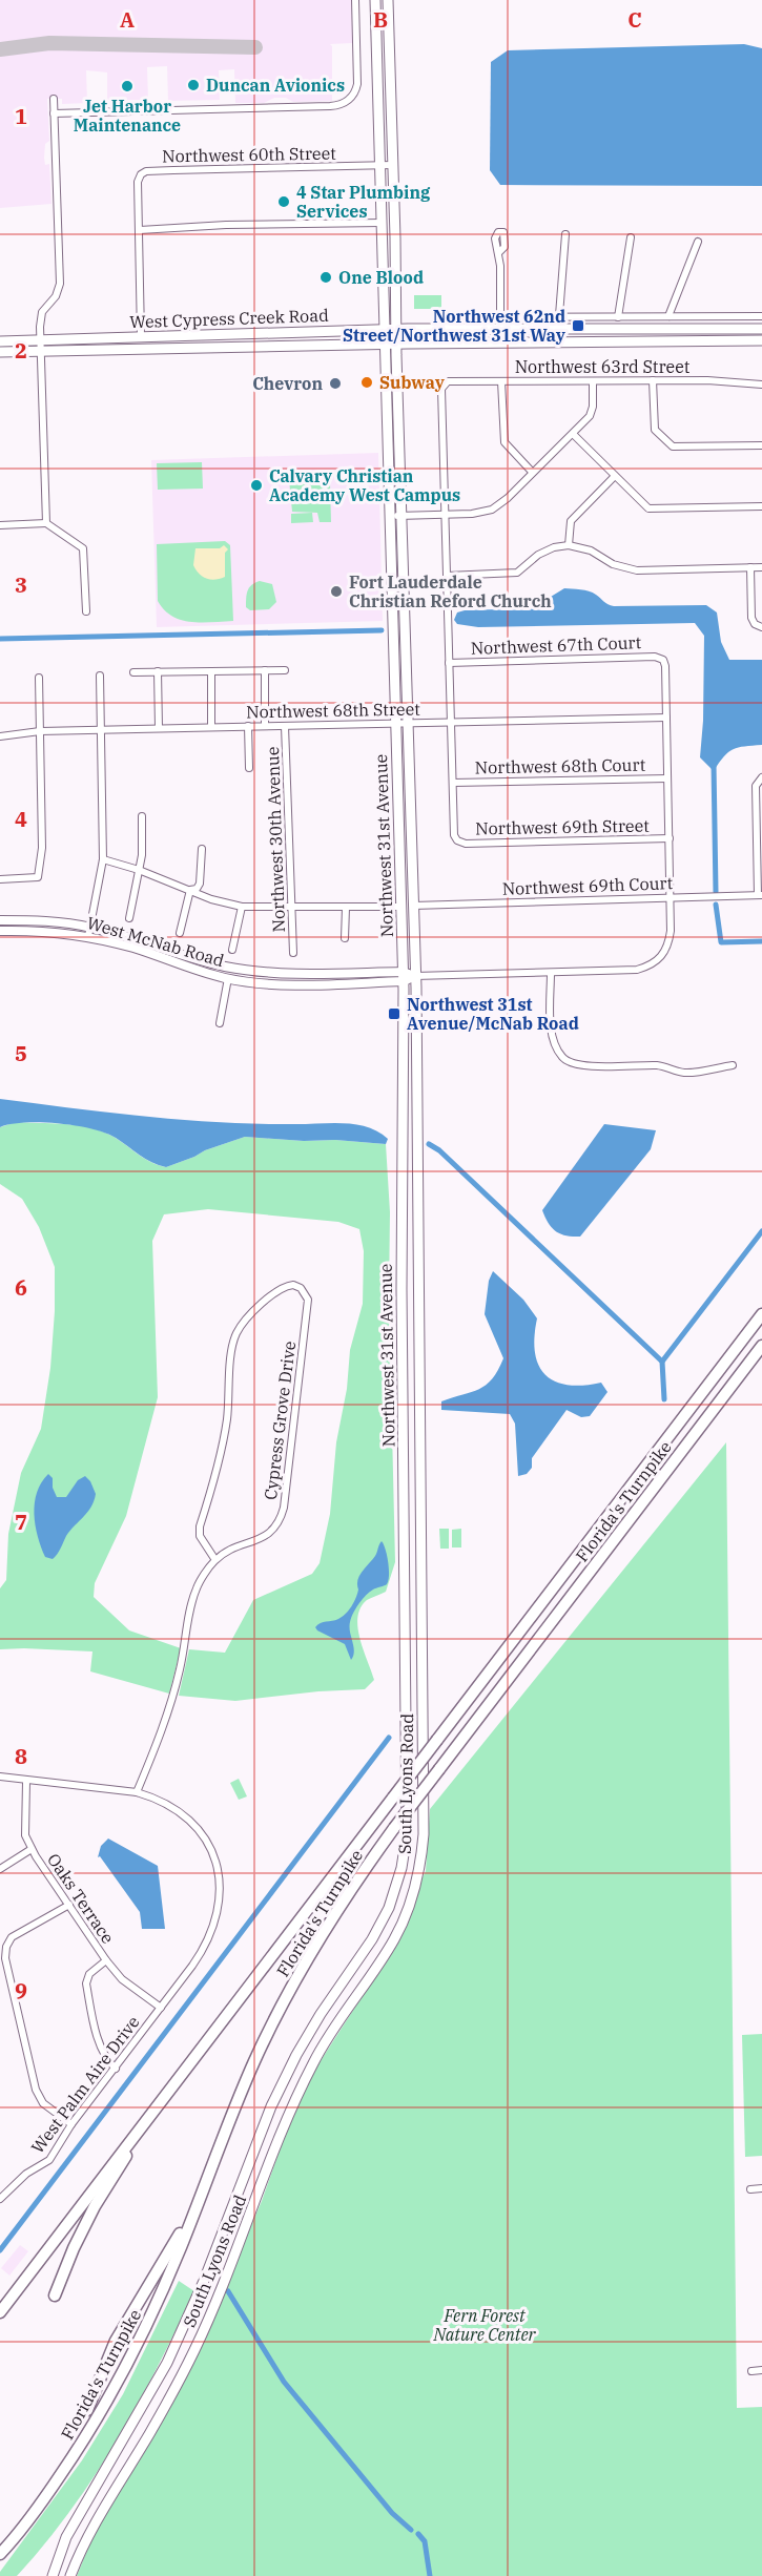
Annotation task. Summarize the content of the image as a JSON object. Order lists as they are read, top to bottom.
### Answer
{
  "streets": {
    "highway": ["Florida's Turnpike"],
    "main road": [
      "West Cypress Creek Road",
      "Northwest 31st Avenue",
      "West McNab Road",
      "South Lyons Road"
    ],
    "street": [
      "Northwest 60th Street",
      "Northwest 63rd Street",
      "Northwest 67th Court",
      "Northwest 68th Street",
      "Northwest 68th Court",
      "Northwest 69th Street",
      "Northwest 30th Avenue",
      "Northwest 69th Court",
      "Cypress Grove Drive",
      "Oaks Terrace",
      "West Palm Aire Drive"
    ]
  },
  "crossings": [
    ["Northwest 60th Street", "West Cypress Creek Road"],
    ["Northwest 60th Street", "Northwest 31st Avenue"],
    ["West Cypress Creek Road", "Northwest 31st Avenue"],
    ["Northwest 67th Court", "Northwest 68th Street"],
    ["Northwest 68th Street", "Northwest 30th Avenue"],
    ["Northwest 68th Street", "Northwest 31st Avenue"],
    ["Northwest 68th Court", "Northwest 69th Street"],
    ["Northwest 31st Avenue", "Northwest 69th Court"],
    ["Northwest 31st Avenue", "West McNab Road"],
    ["Northwest 31st Avenue", "South Lyons Road"],
    ["Northwest 69th Court", "West McNab Road"],
    ["Cypress Grove Drive", "West Palm Aire Drive"],
    ["Oaks Terrace", "West Palm Aire Drive"]
  ],
  "parks": ["Fern Forest Nature Center"],
  "places": {
    "other": [
      "Duncan Avionics",
      "Jet Harbor Maintenance",
      "4 Star Plumbing Services",
      "One Blood",
      "Subway",
      "Chevron",
      "Calvary Christian Academy West Campus",
      "Fort Lauderdale Christian Reford Church"
    ],
    "transit": ["Northwest 62nd Street/Northwest 31st Way", "Northwest 31st Avenue/McNab Road"]
  },
  "grid": {
    "columns": ["A", "B", "C"],
    "rows": [
      "1",
      "2",
      "3",
      "4",
      "5",
      "6",
      "7",
      "8",
      "9"
    ]
  }
}
